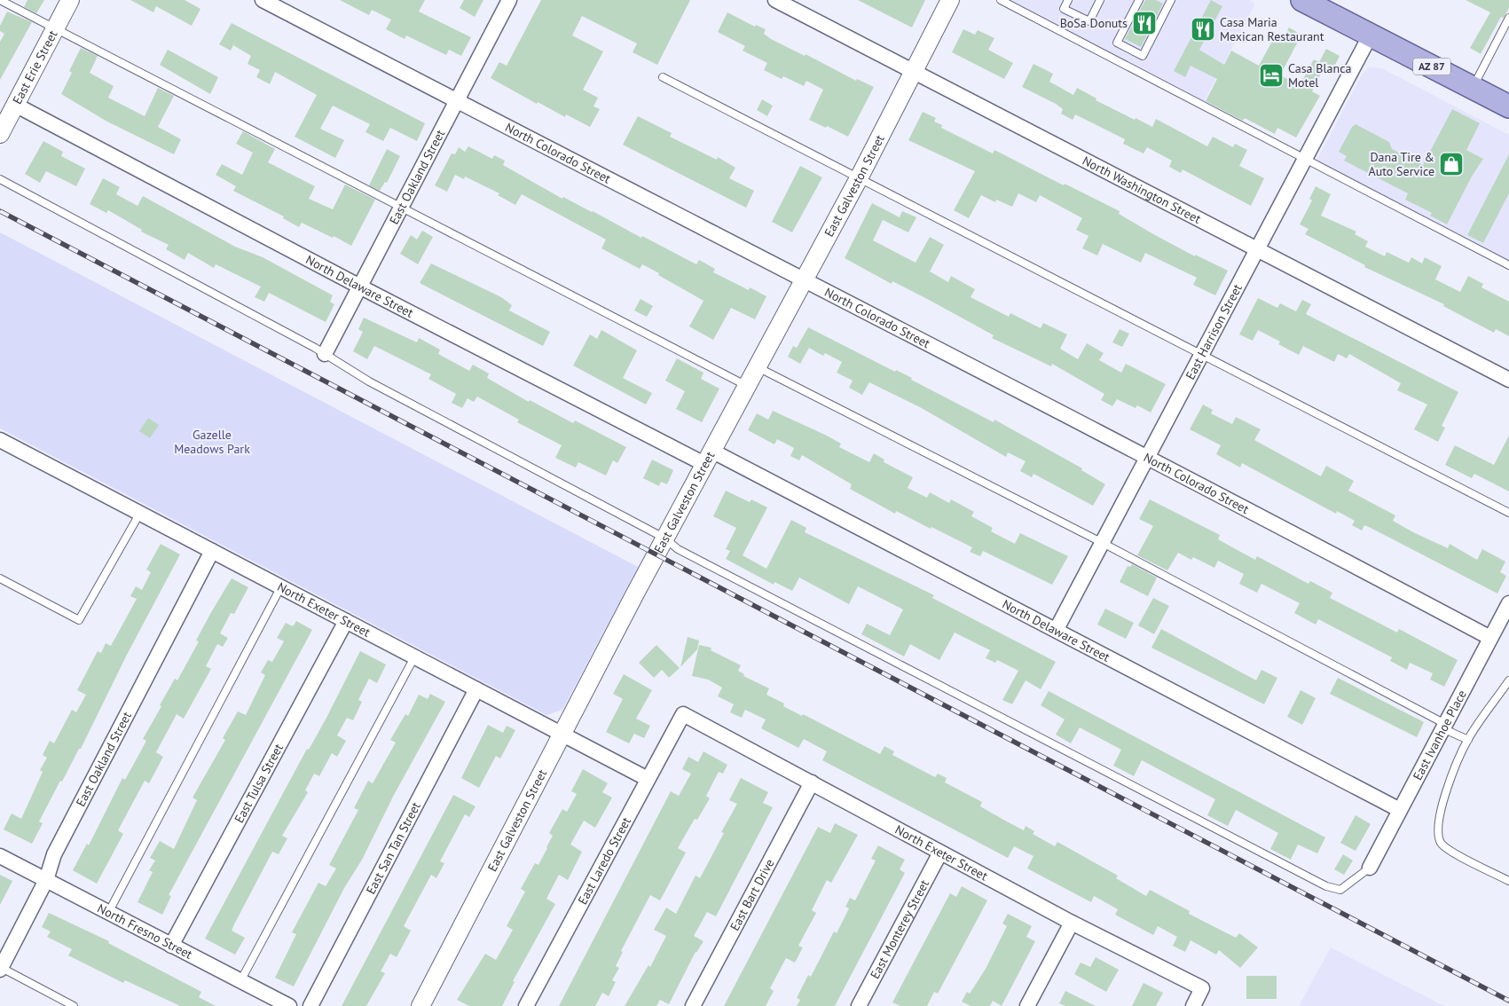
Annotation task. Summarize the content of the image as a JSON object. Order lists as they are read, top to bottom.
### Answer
{
  "streets": {
    "main road": ["AZ 87"],
    "street": [
      "East Erie Street",
      "North Colorado Street",
      "East Oakland Street",
      "East Galveston Street",
      "North Washington Street",
      "North Delaware Street",
      "East Harrison Street",
      "North Exeter Street",
      "East Ivanhoe Place",
      "East Tulsa Street",
      "East San Tan Street",
      "East Laredo Street",
      "East Bart Drive",
      "East Monterey Street",
      "North Fresno Street"
    ]
  },
  "crossings": [
    ["East Erie Street", "North Delaware Street"],
    ["AZ 87", "East Harrison Street"],
    ["North Colorado Street", "East Oakland Street"],
    ["North Colorado Street", "East Galveston Street"],
    ["North Colorado Street", "East Harrison Street"],
    ["North Colorado Street", "East Ivanhoe Place"],
    ["East Oakland Street", "North Delaware Street"],
    ["East Oakland Street", "North Exeter Street"],
    ["East Oakland Street", "North Fresno Street"],
    ["East Galveston Street", "North Washington Street"],
    ["East Galveston Street", "North Delaware Street"],
    ["East Galveston Street", "North Exeter Street"],
    ["North Washington Street", "East Harrison Street"],
    ["North Delaware Street", "East Harrison Street"],
    ["North Delaware Street", "East Ivanhoe Place"],
    ["North Exeter Street", "East Tulsa Street"],
    ["North Exeter Street", "East San Tan Street"],
    ["North Exeter Street", "East Laredo Street"],
    ["North Exeter Street", "East Bart Drive"],
    ["North Exeter Street", "East Monterey Street"],
    ["East Tulsa Street", "North Fresno Street"]
  ],
  "parks": ["Gazelle Meadows Park"],
  "places": {
    "restaurant": ["BoSa Donuts", "Casa Maria Mexican Restaurant"],
    "hotel": ["Casa Blanca Motel"],
    "shop": ["Dana Tire & Auto Service"]
  }
}
